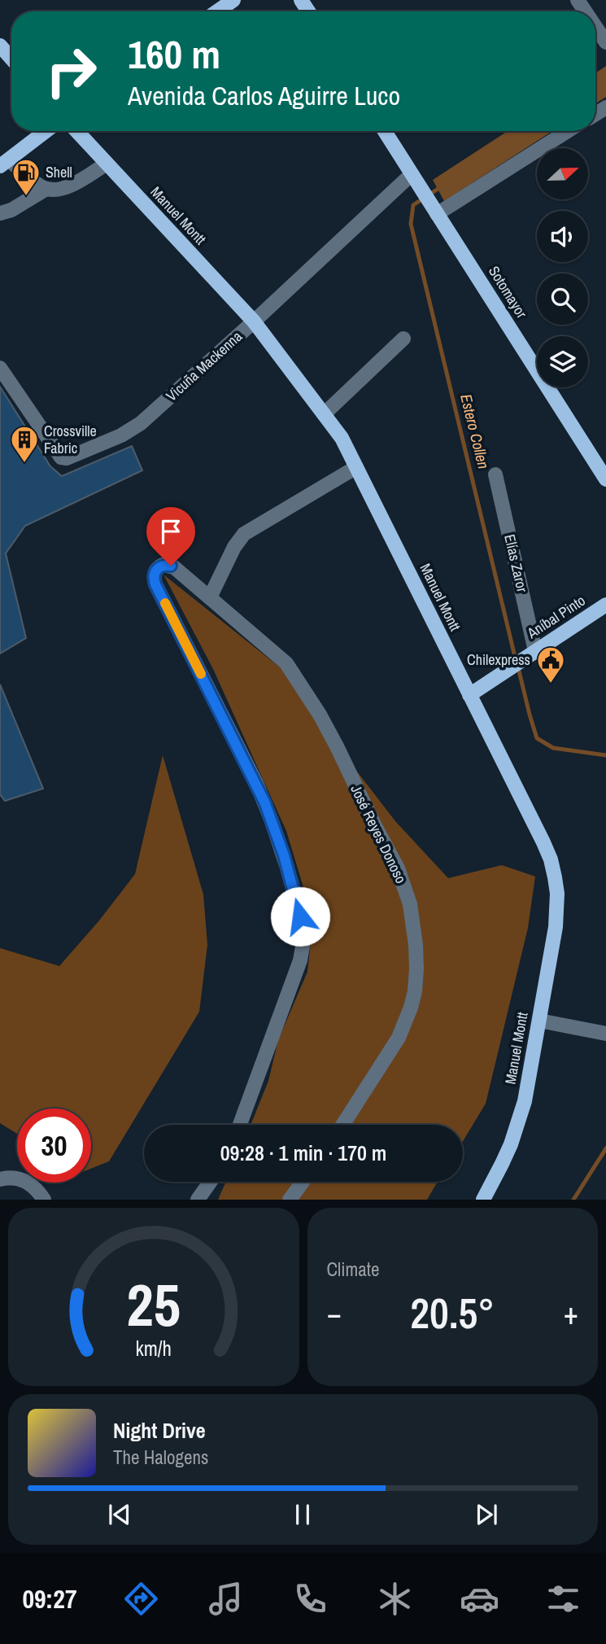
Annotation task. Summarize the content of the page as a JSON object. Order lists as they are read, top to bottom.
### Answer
{
  "streets": {
    "main road": ["Manuel Montt", "Sotomayor", "Aníbal Pinto"],
    "street": ["Vicuña Mackenna", "Elías Zaror", "José Reyes Donoso"]
  },
  "crossings": [
    ["Manuel Montt", "Vicuña Mackenna"],
    ["Manuel Montt", "Aníbal Pinto"],
    ["Sotomayor", "Vicuña Mackenna"],
    ["Elías Zaror", "Aníbal Pinto"]
  ],
  "water": ["Estero Collen"],
  "places": {
    "fuel station": ["Shell"],
    "building": ["Crossville Fabric"],
    "public building": ["Chilexpress"]
  },
  "north": "right",
  "page": {
    "turn": ["160 m", "Avenida Carlos Aguirre Luco"],
    "limit": "30",
    "trip": "09:28 · 1 min · 170 m",
    "tile": "Climate",
    "heat": ["−", "20.5°", "+"],
    "song": ["Night Drive", "The Halogens"],
    "tabs": "09:27",
    "gauge": ["25", "km/h"]
  }
}
